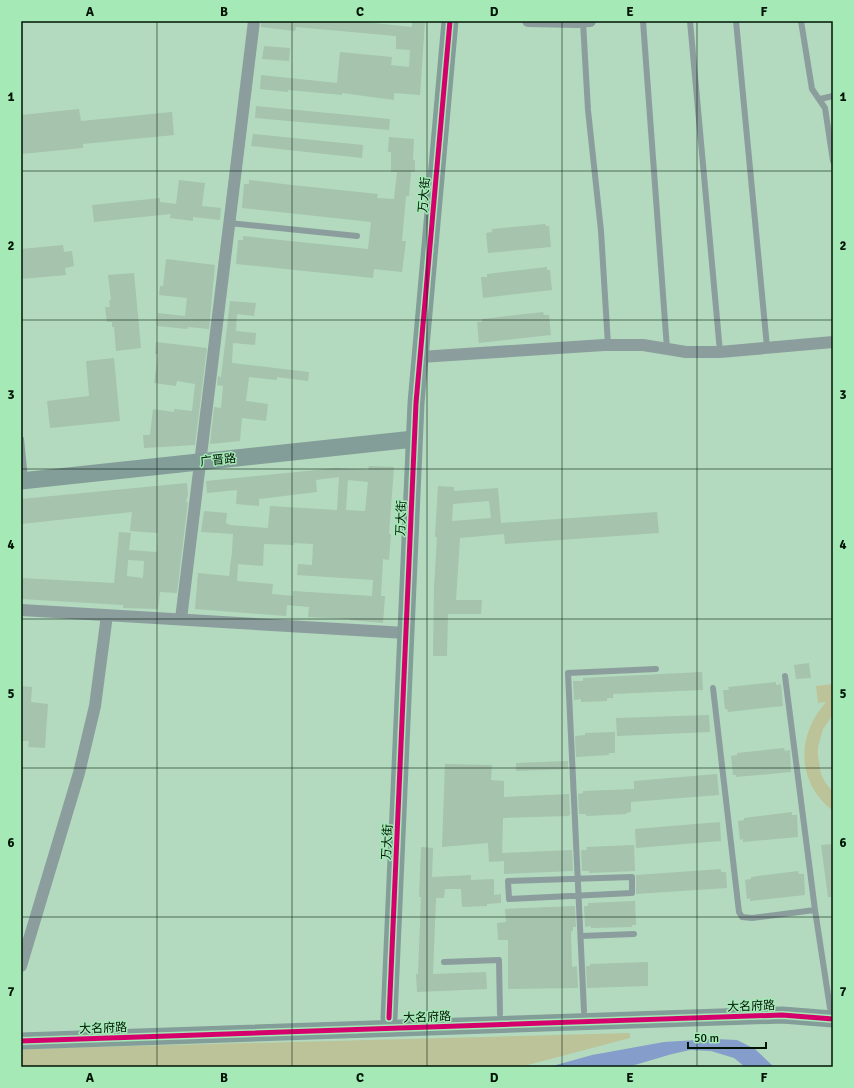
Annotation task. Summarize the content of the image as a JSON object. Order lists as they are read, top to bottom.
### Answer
{
  "streets": {
    "street": ["万大街", "广晋路", "大名府路"]
  },
  "crossings": [
    ["万大街", "广晋路"],
    ["万大街", "大名府路"]
  ],
  "scale_bar": "50 m",
  "grid": {
    "columns": [
      "A",
      "B",
      "C",
      "D",
      "E",
      "F"
    ],
    "rows": [
      "1",
      "2",
      "3",
      "4",
      "5",
      "6",
      "7"
    ]
  }
}
